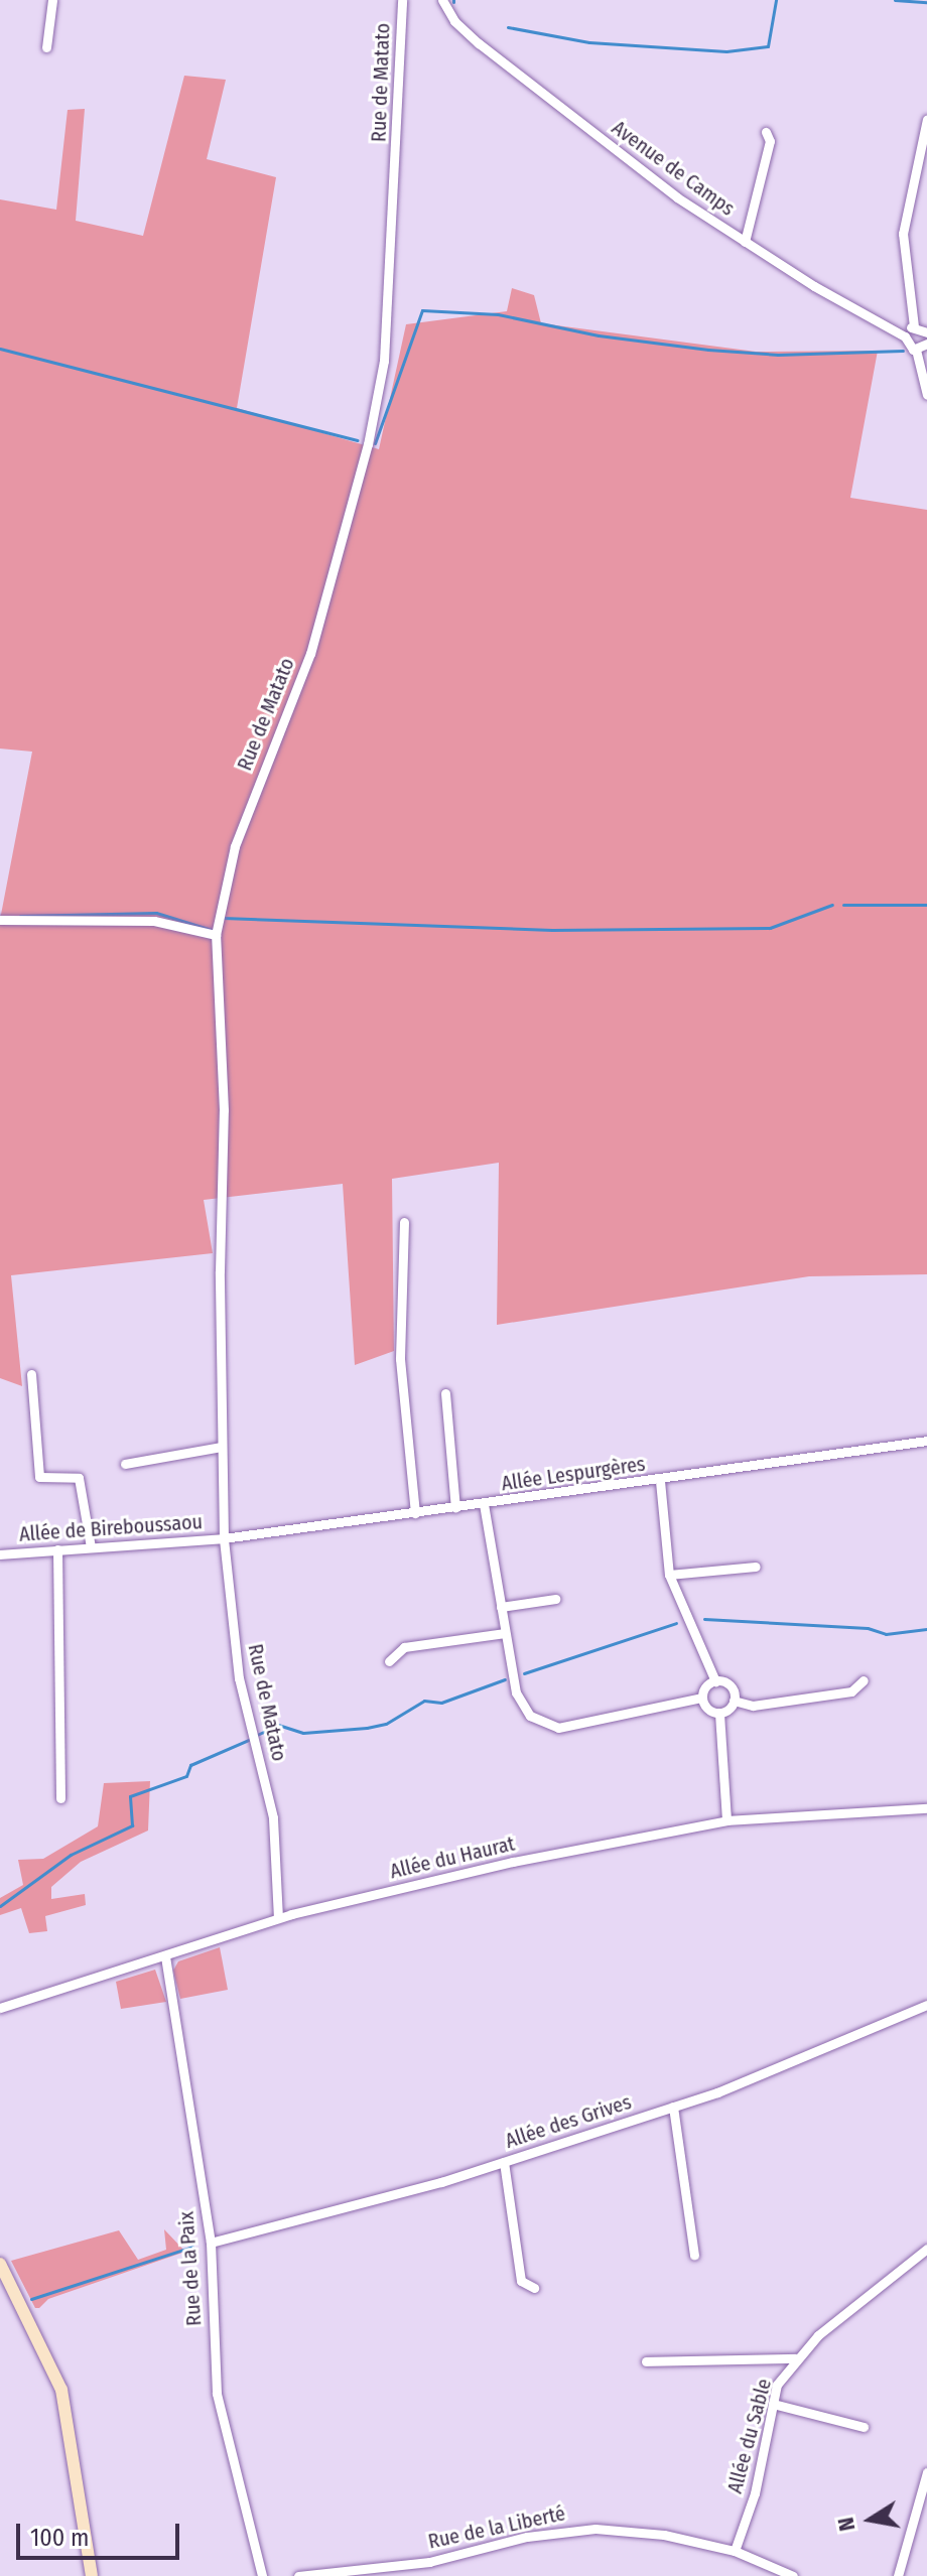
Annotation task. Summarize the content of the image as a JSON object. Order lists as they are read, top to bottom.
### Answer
{
  "streets": {
    "street": [
      "Rue de Matato",
      "Avenue de Camps",
      "Allée Lespurgères",
      "Allée de Bireboussaou",
      "Allée du Haurat",
      "Allée des Grives",
      "Rue de la Paix",
      "Allée du Sable",
      "Rue de la Liberté"
    ]
  },
  "crossings": [
    ["Rue de Matato", "Allée Lespurgères"],
    ["Rue de Matato", "Allée de Bireboussaou"],
    ["Rue de Matato", "Allée du Haurat"],
    ["Allée Lespurgères", "Allée de Bireboussaou"],
    ["Allée du Haurat", "Rue de la Paix"],
    ["Allée des Grives", "Rue de la Paix"],
    ["Allée du Sable", "Rue de la Liberté"]
  ],
  "scale_bar": "100 m",
  "north": "left"
}
